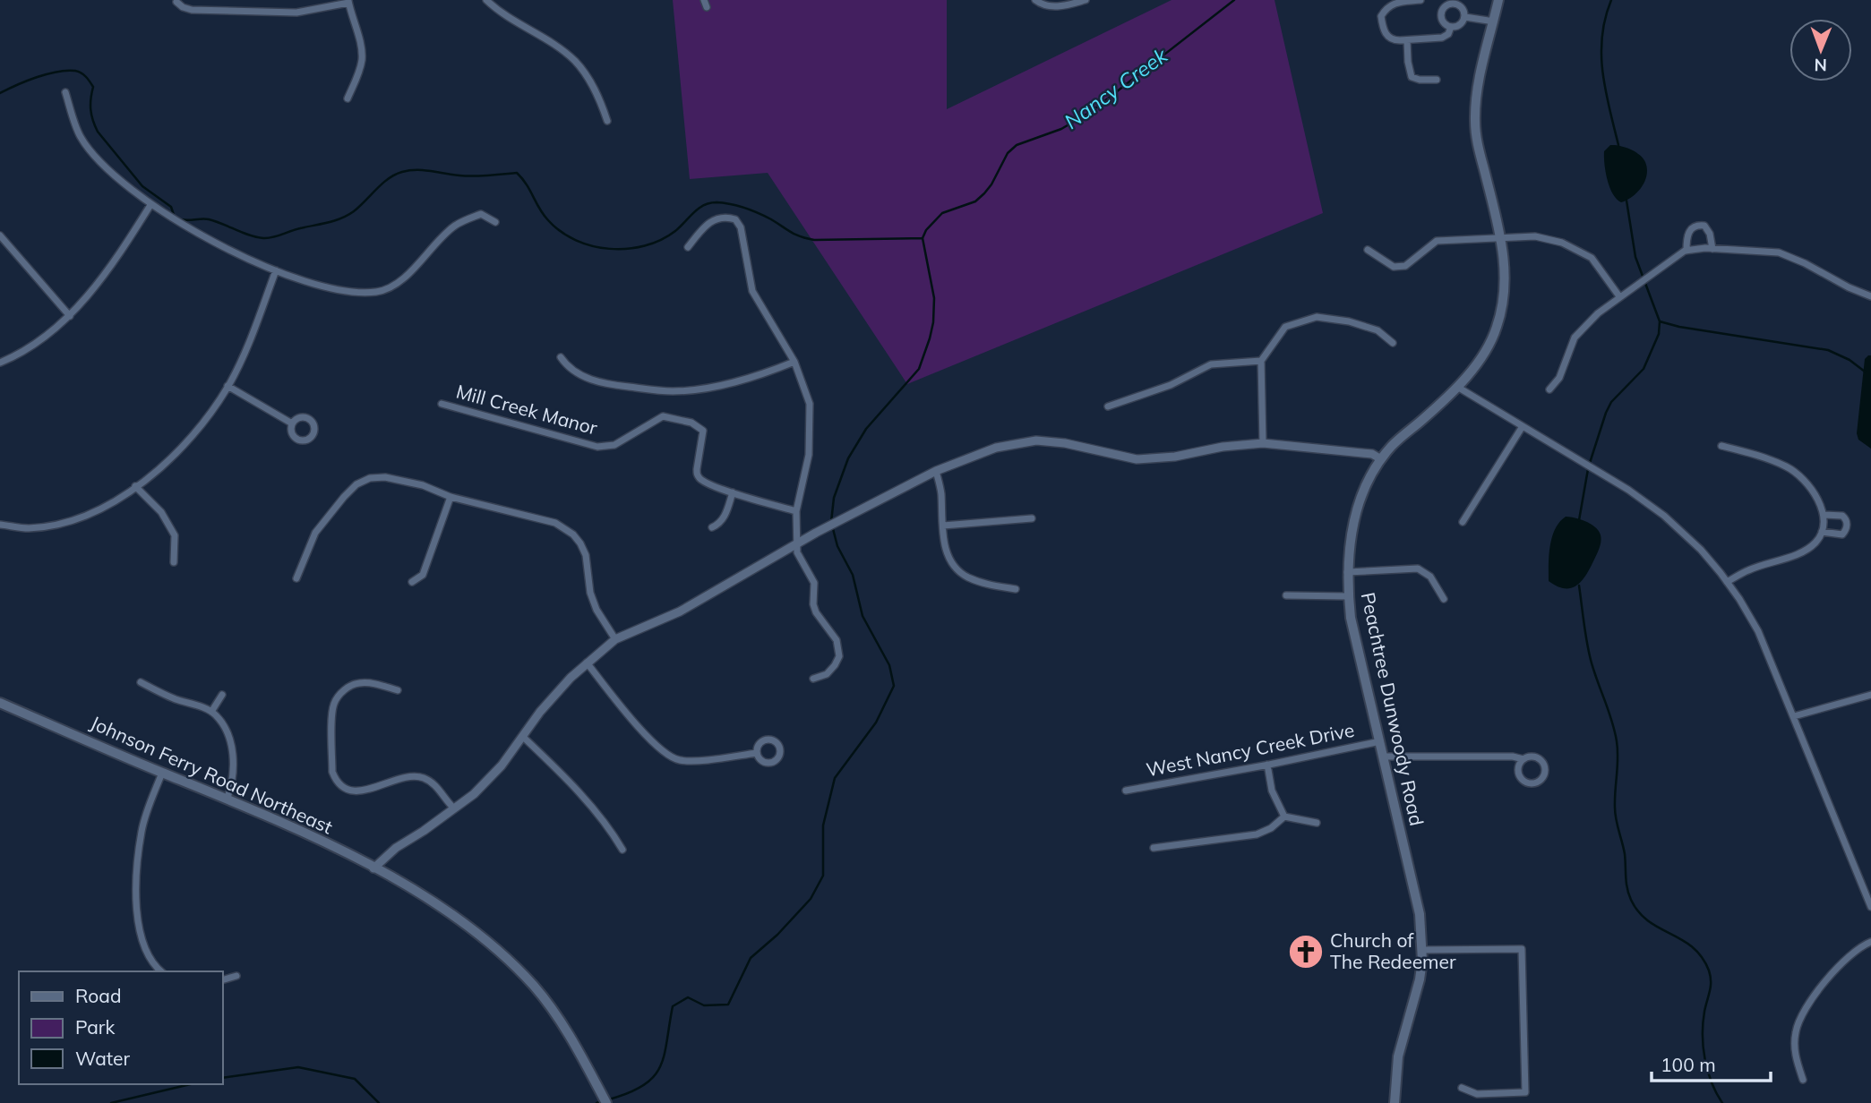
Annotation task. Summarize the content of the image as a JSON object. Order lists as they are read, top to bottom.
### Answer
{
  "streets": {
    "main road": ["Peachtree Dunwoody Road", "Johnson Ferry Road Northeast"],
    "street": ["Mill Creek Manor", "West Nancy Creek Drive"]
  },
  "crossings": [
    ["Peachtree Dunwoody Road", "West Nancy Creek Drive"]
  ],
  "water": ["Nancy Creek"],
  "places": {
    "church": ["Church of The Redeemer"]
  },
  "legend": ["Road", "Park", "Water"],
  "scale_bar": "100 m",
  "north": "bottom"
}
